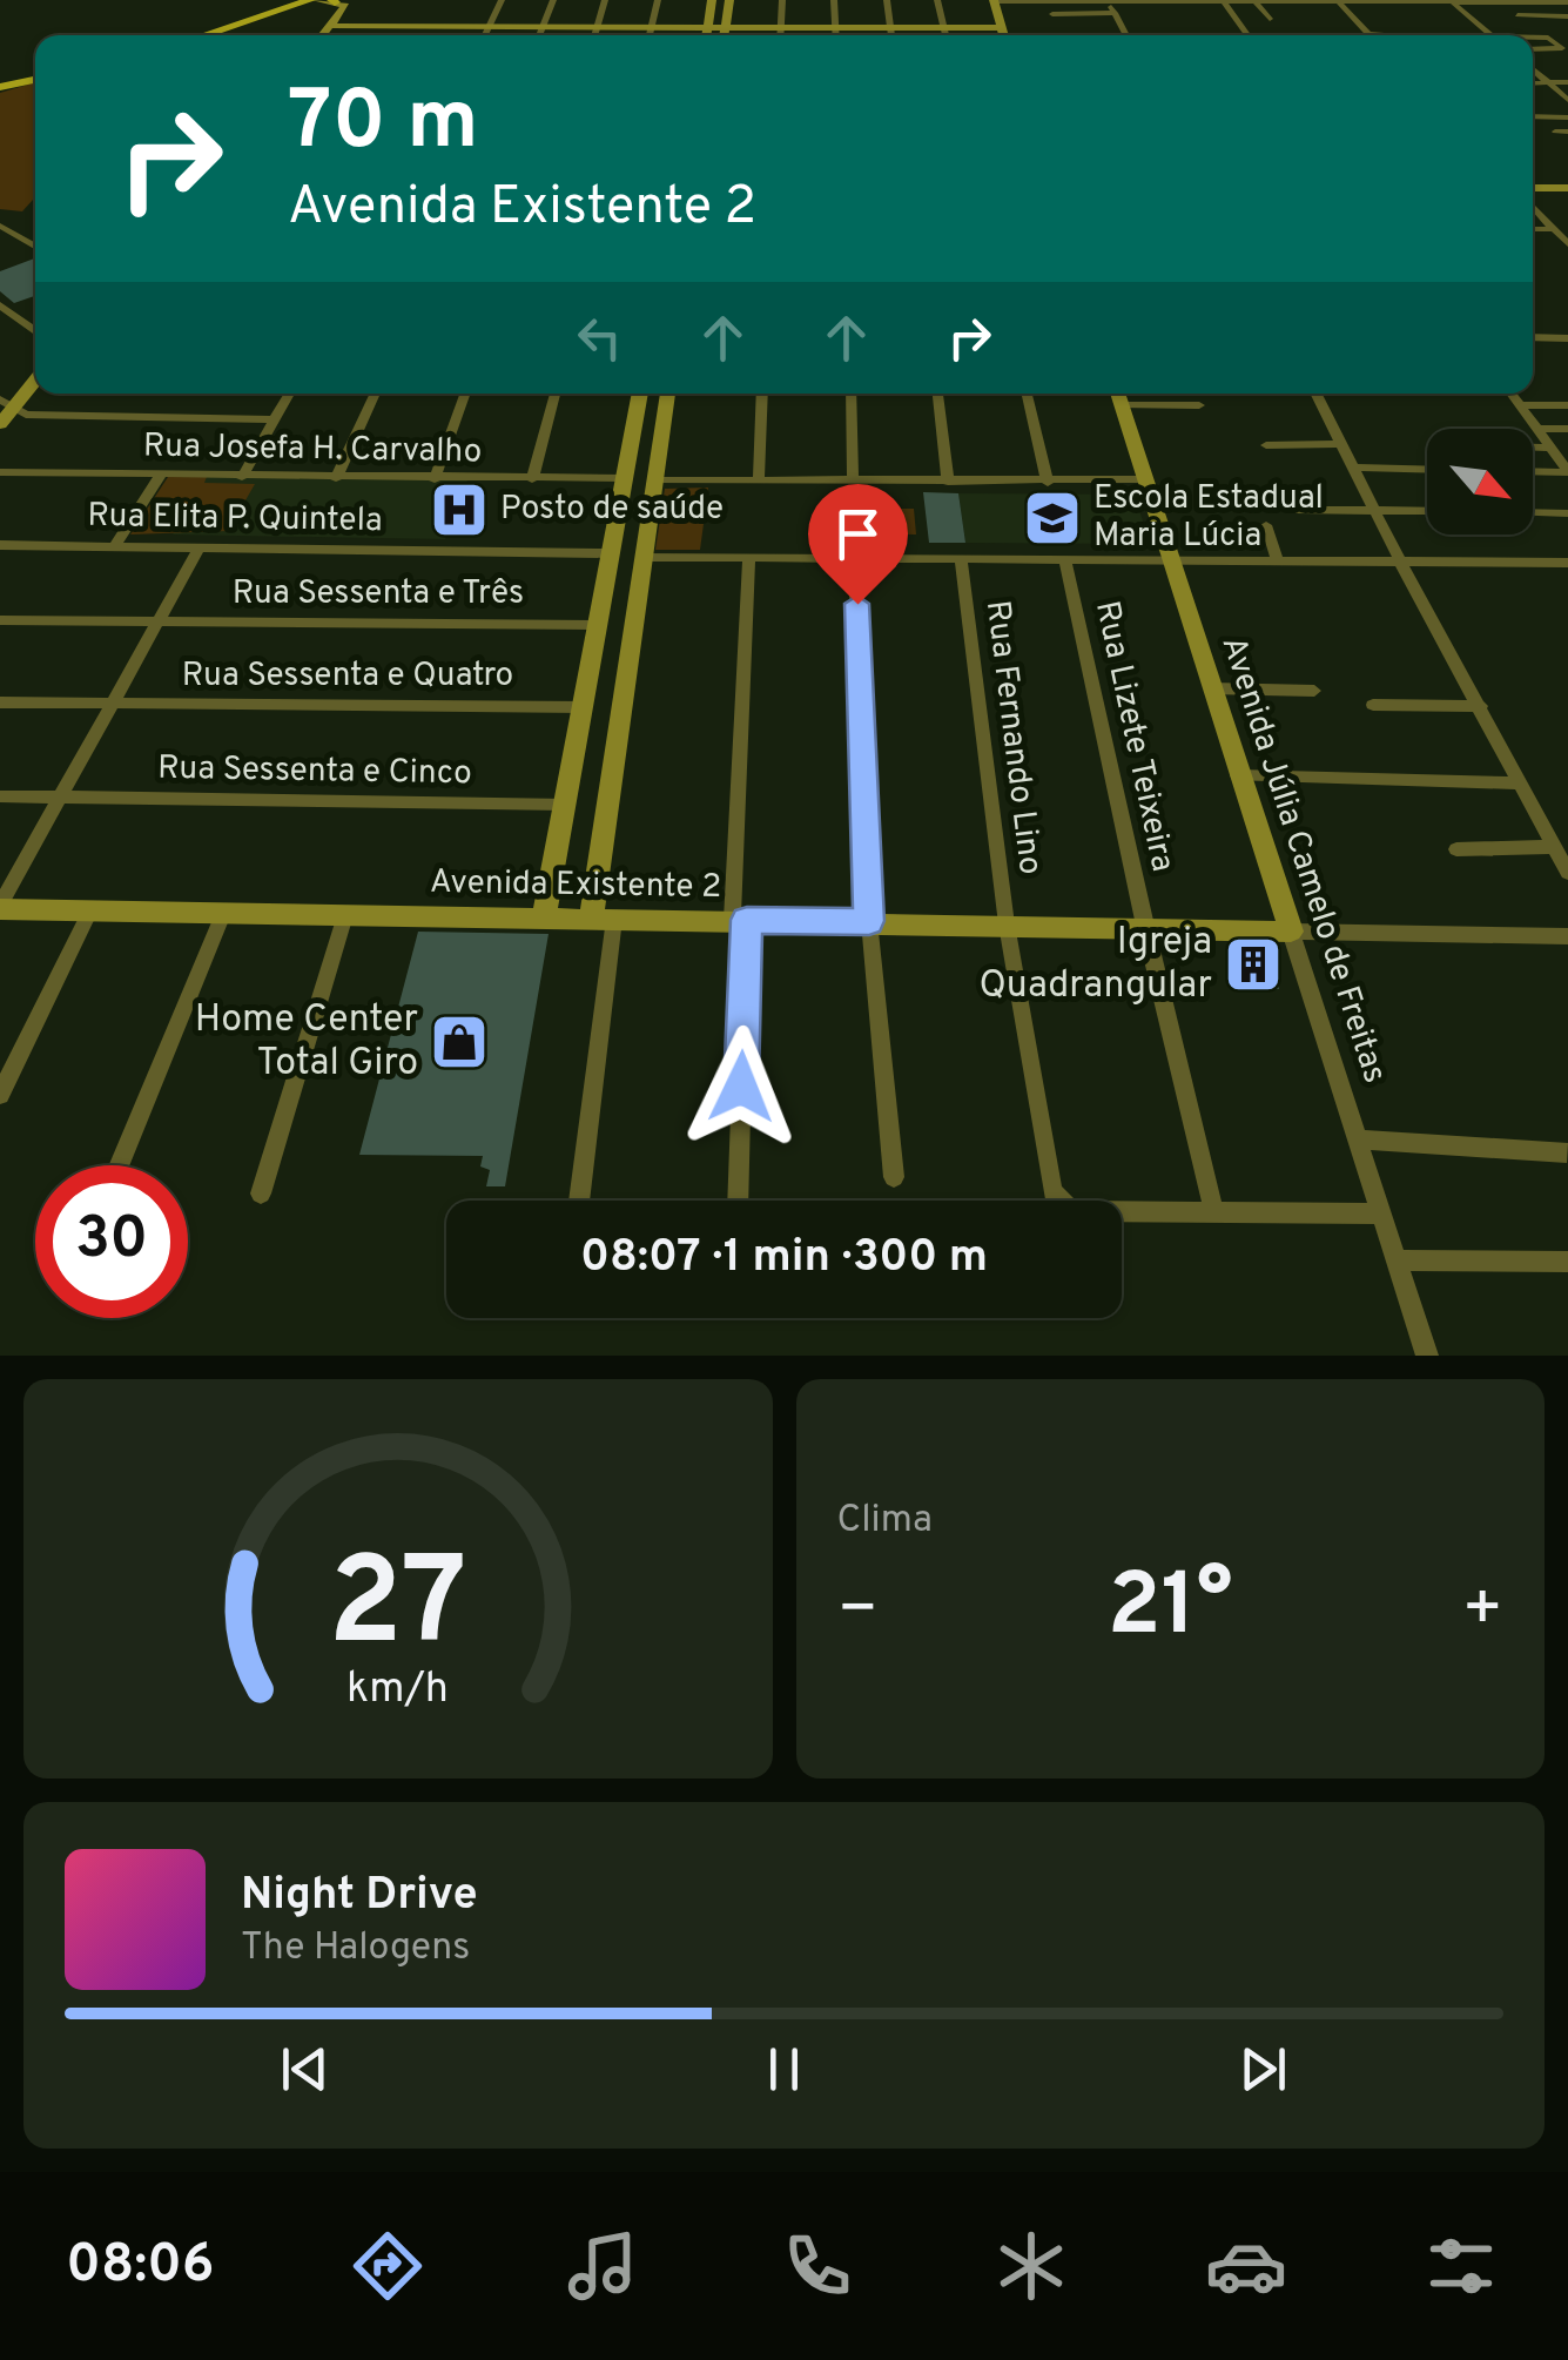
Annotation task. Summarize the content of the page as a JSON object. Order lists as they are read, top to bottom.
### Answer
{
  "streets": {
    "street": [
      "Rua Josefa H. Carvalho",
      "Rua Elita P. Quintela",
      "Rua Sessenta e Três",
      "Rua Sessenta e Quatro",
      "Rua Lizete Teixeira",
      "Rua Fernando Lino",
      "Rua Sessenta e Cinco",
      "Avenida Júlia Camelo de Freitas",
      "Avenida Existente 2"
    ]
  },
  "crossings": [
    ["Rua Lizete Teixeira", "Rua Fernando Lino"],
    ["Rua Lizete Teixeira", "Avenida Existente 2"],
    ["Rua Fernando Lino", "Avenida Existente 2"],
    ["Avenida Júlia Camelo de Freitas", "Avenida Existente 2"]
  ],
  "places": {
    "hospital": ["Posto de saúde"],
    "school or university": ["Escola Estadual Maria Lúcia"],
    "building": ["Igreja Quadrangular"],
    "shop": ["Home Center Total Giro"]
  },
  "north": "bottom right",
  "page": {
    "turn": ["70 m", "Avenida Existente 2"],
    "limit": "30",
    "trip": "08:07 · 1 min · 300 m",
    "tile": "Clima",
    "heat": ["−", "21°", "+"],
    "song": ["Night Drive", "The Halogens"],
    "tabs": "08:06",
    "gauge": ["27", "km/h"]
  }
}
